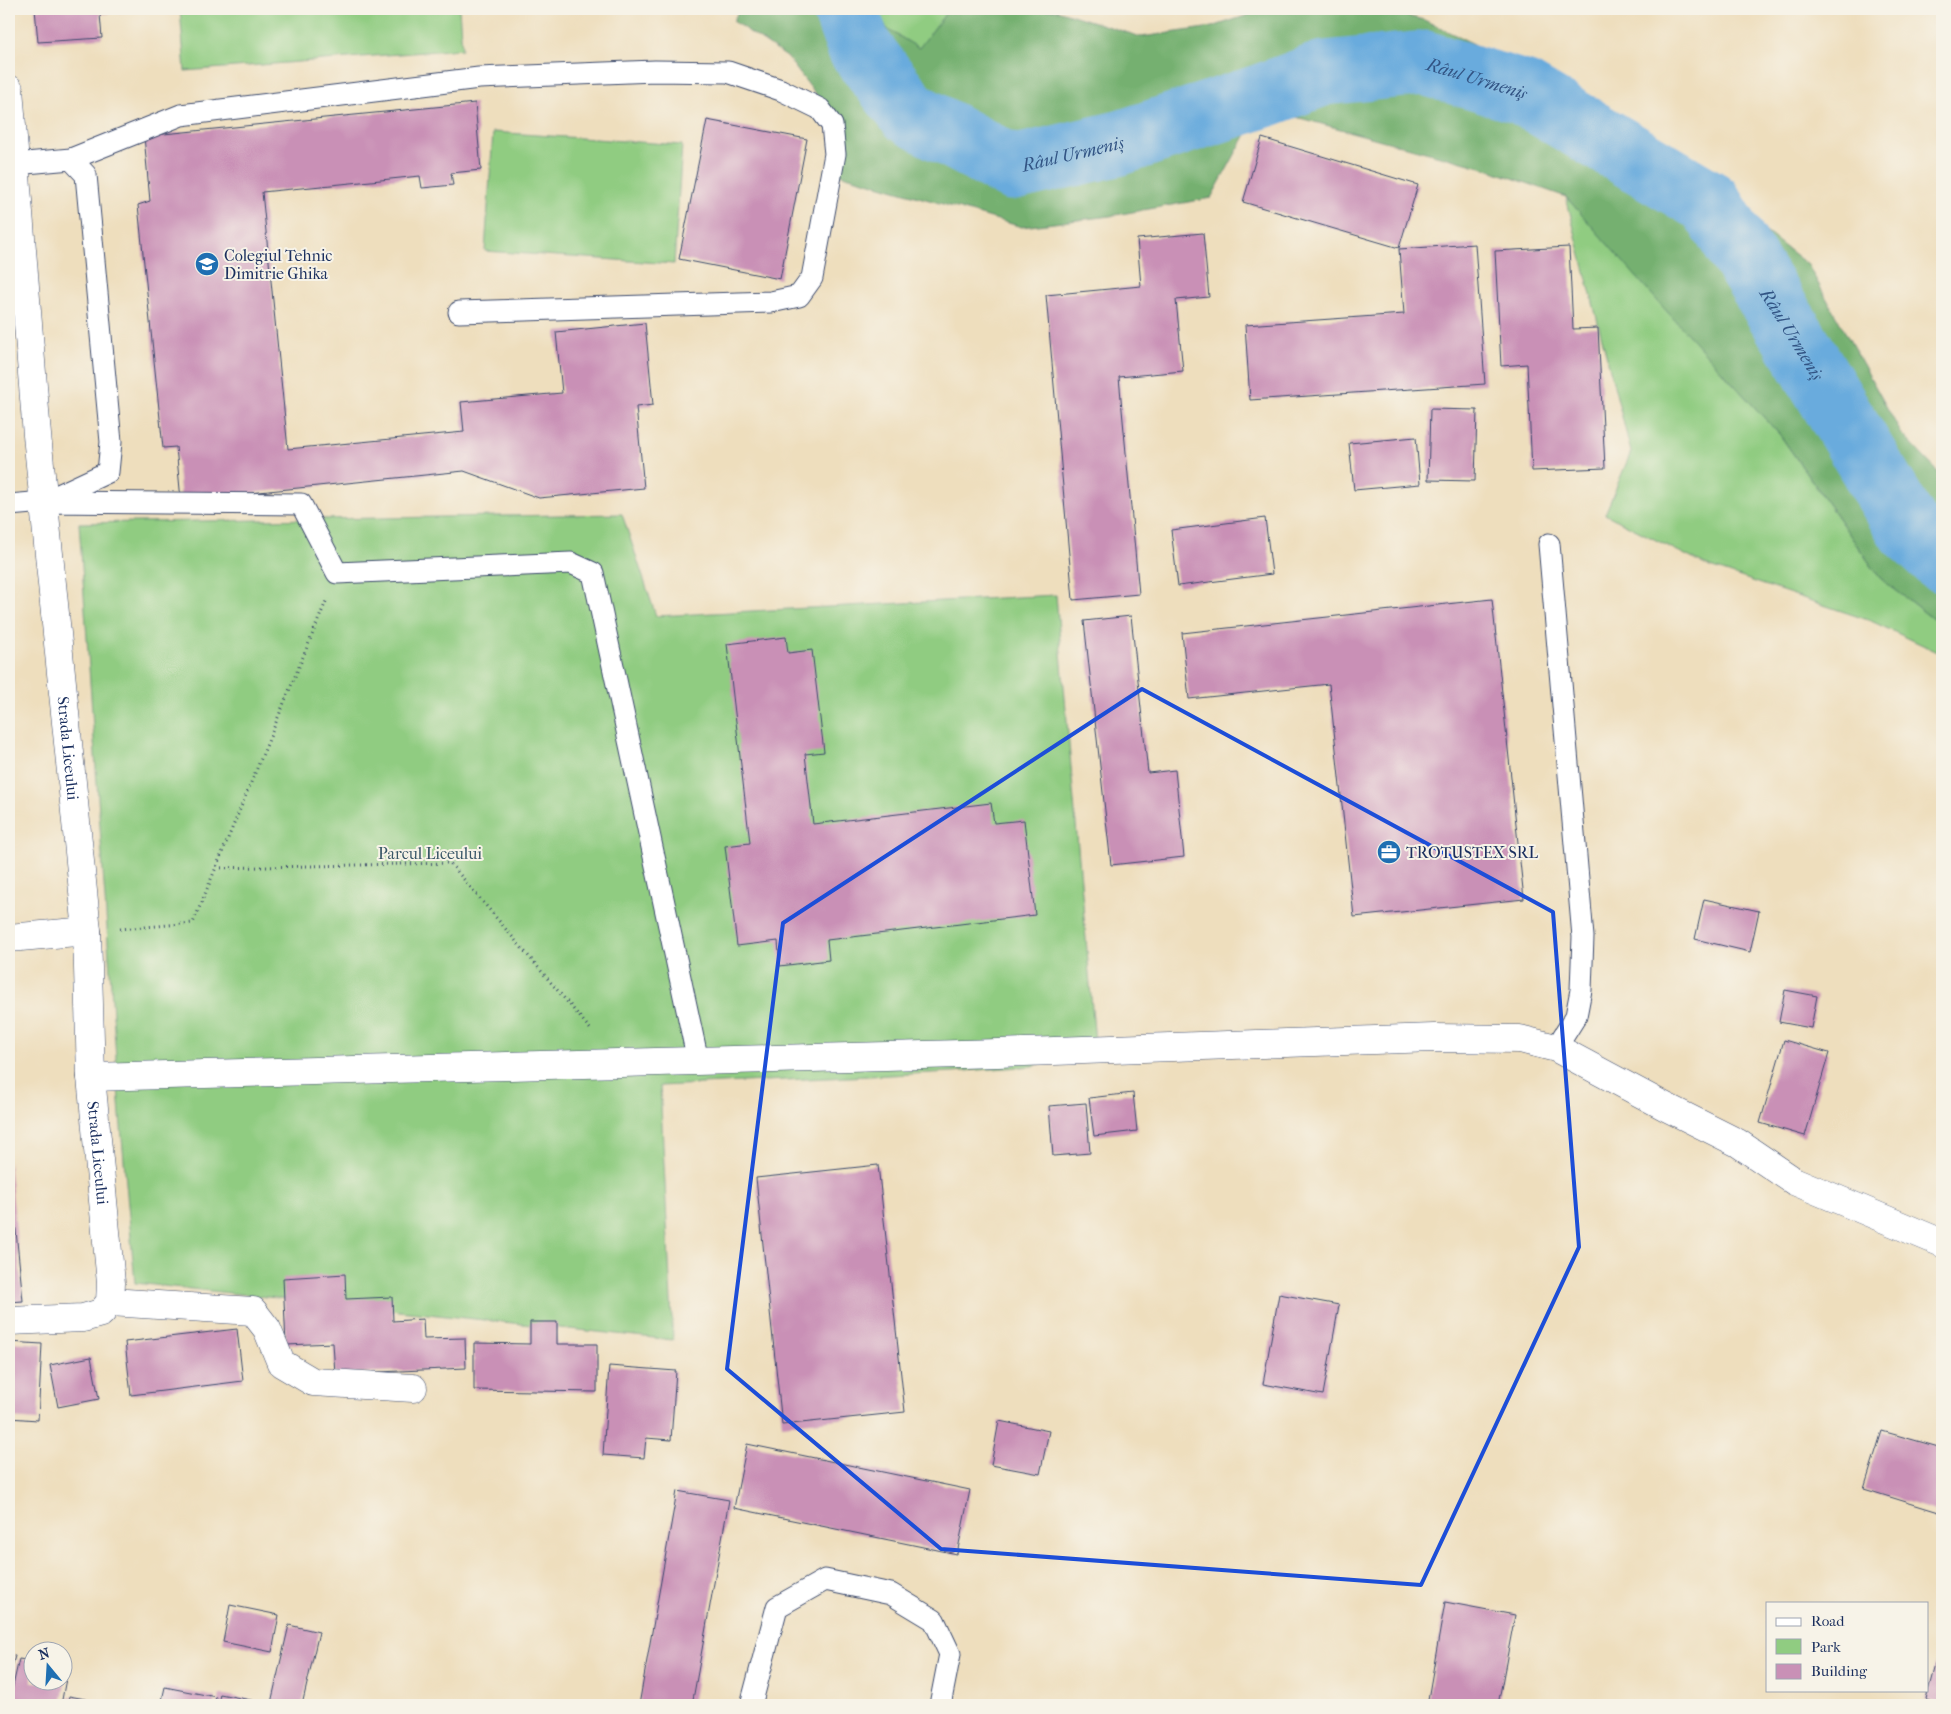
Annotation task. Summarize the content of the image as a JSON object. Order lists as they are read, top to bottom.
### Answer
{
  "streets": {
    "street": ["Strada Liceului"]
  },
  "water": ["Râul Urmeniș"],
  "parks": ["Parcul Liceului"],
  "places": {
    "school or university": ["Colegiul Tehnic Dimitrie Ghika"],
    "office": ["TROTUSTEX SRL"]
  },
  "legend": ["Road", "Park", "Building"],
  "north": "top"
}
